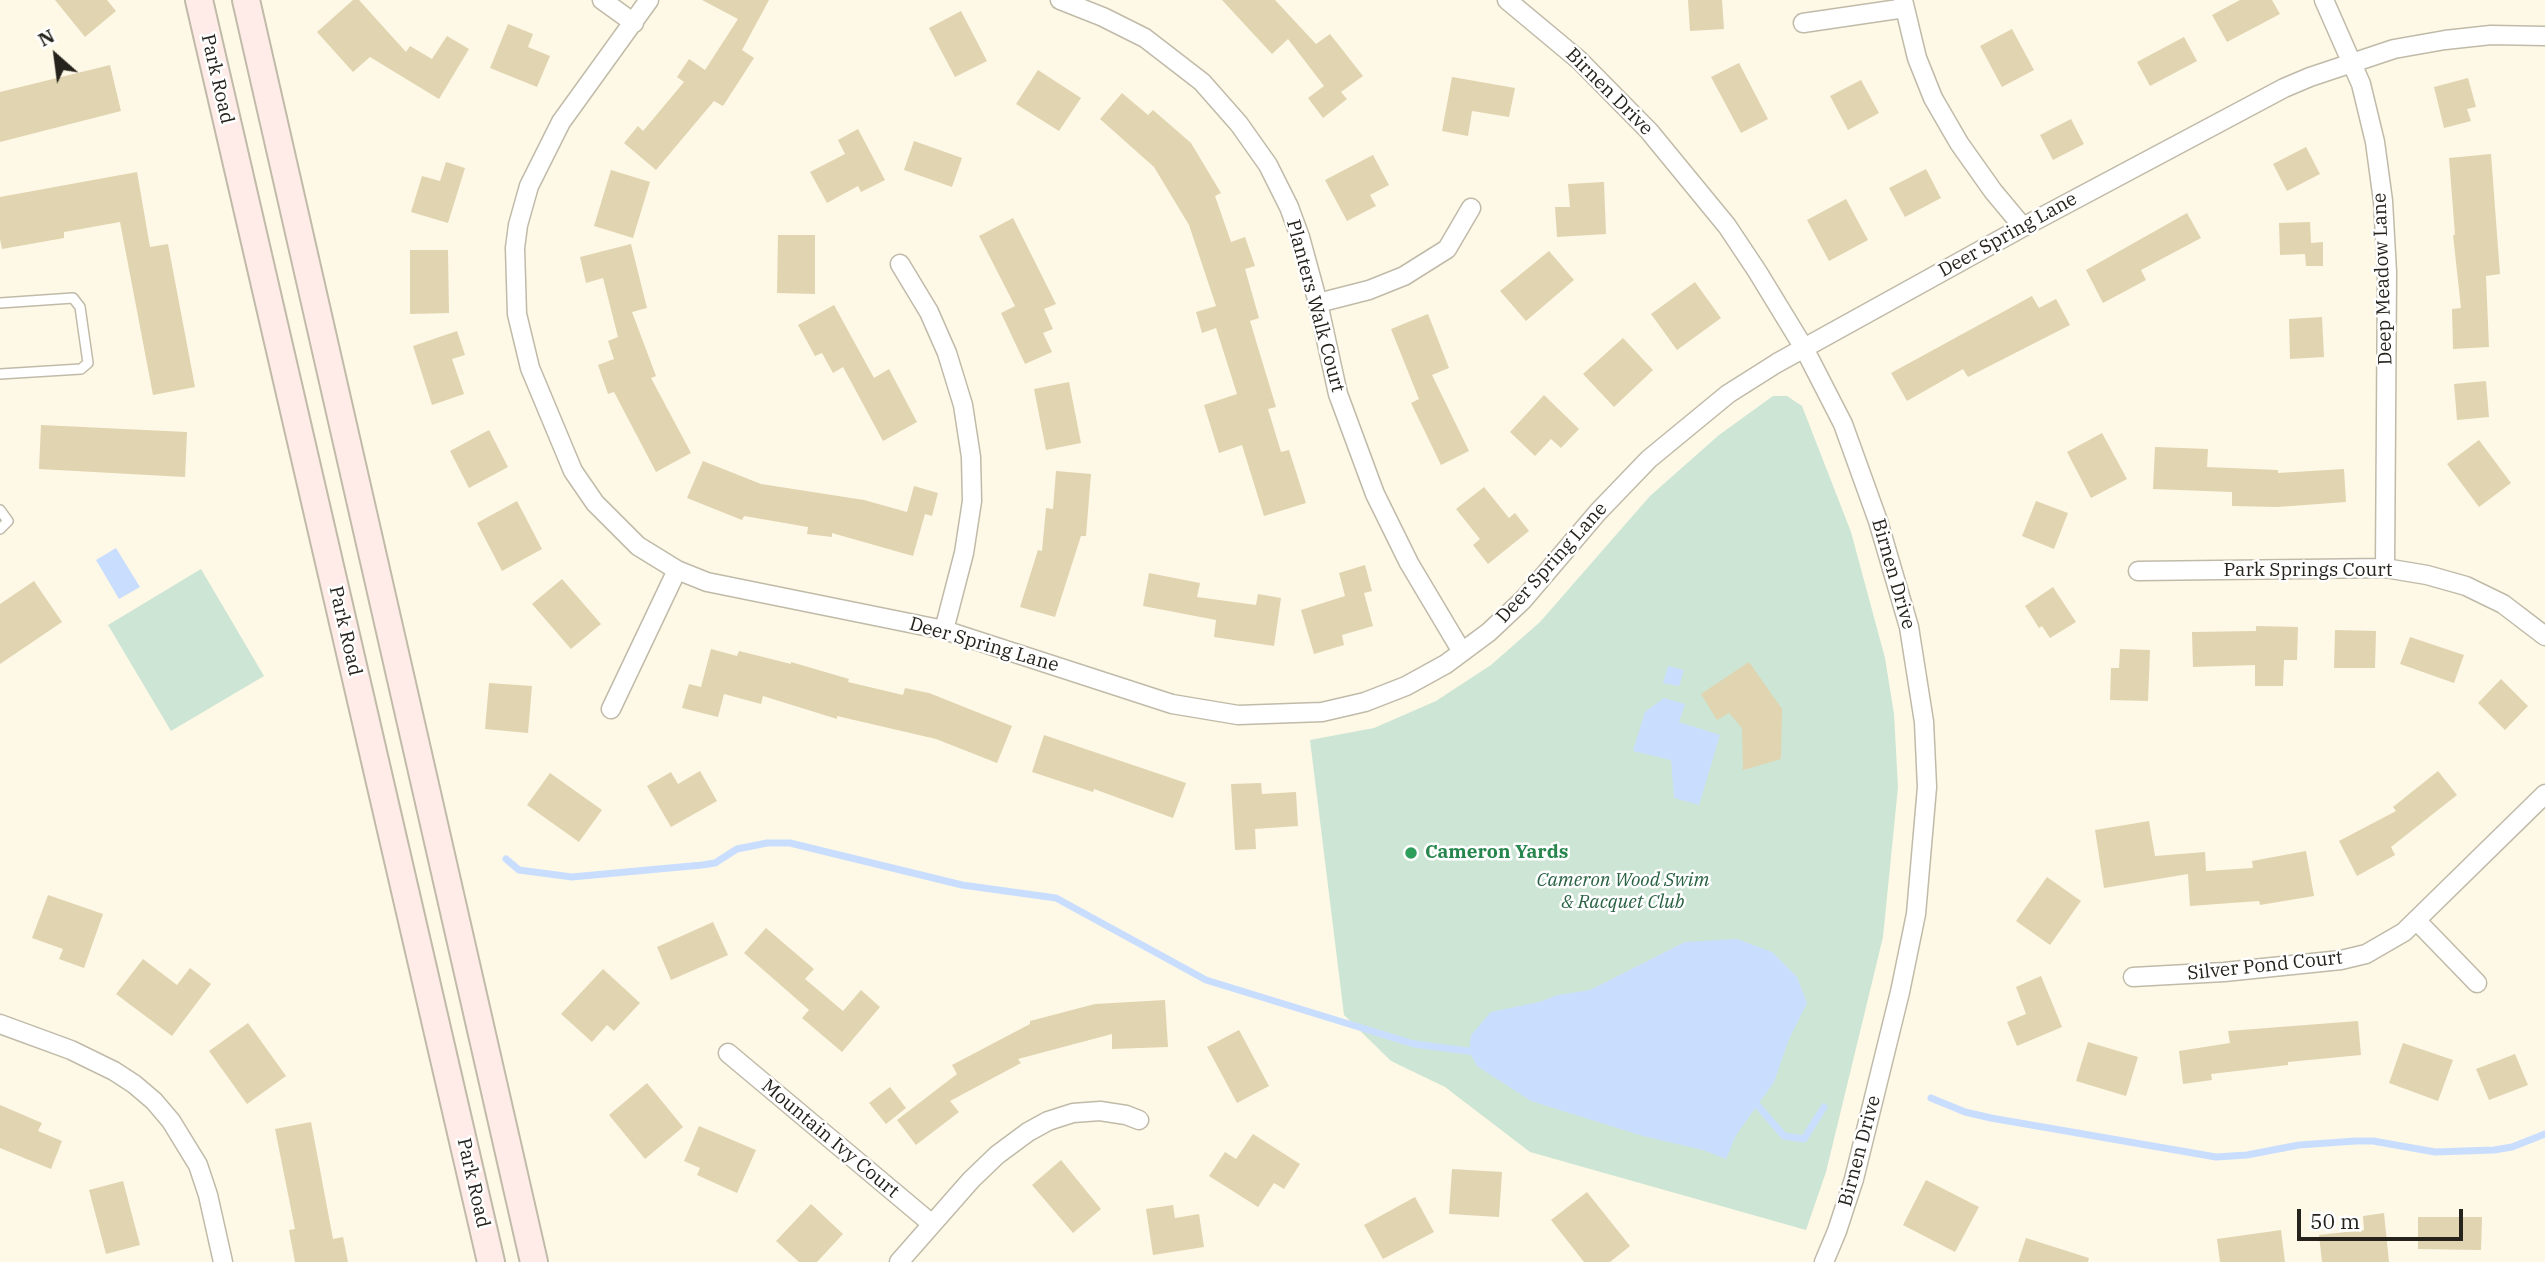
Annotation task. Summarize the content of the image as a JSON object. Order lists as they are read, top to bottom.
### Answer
{
  "streets": {
    "main road": ["Park Road"],
    "street": [
      "Birnen Drive",
      "Deer Spring Lane",
      "Deep Meadow Lane",
      "Planters Walk Court",
      "Park Springs Court",
      "Silver Pond Court",
      "Mountain Ivy Court"
    ]
  },
  "crossings": [
    ["Birnen Drive", "Deer Spring Lane"],
    ["Deer Spring Lane", "Deep Meadow Lane"],
    ["Deer Spring Lane", "Planters Walk Court"],
    ["Deep Meadow Lane", "Park Springs Court"]
  ],
  "parks": ["Cameron Wood Swim & Racquet Club"],
  "places": ["Cameron Yards"],
  "scale_bar": "50 m",
  "north": "top left"
}
